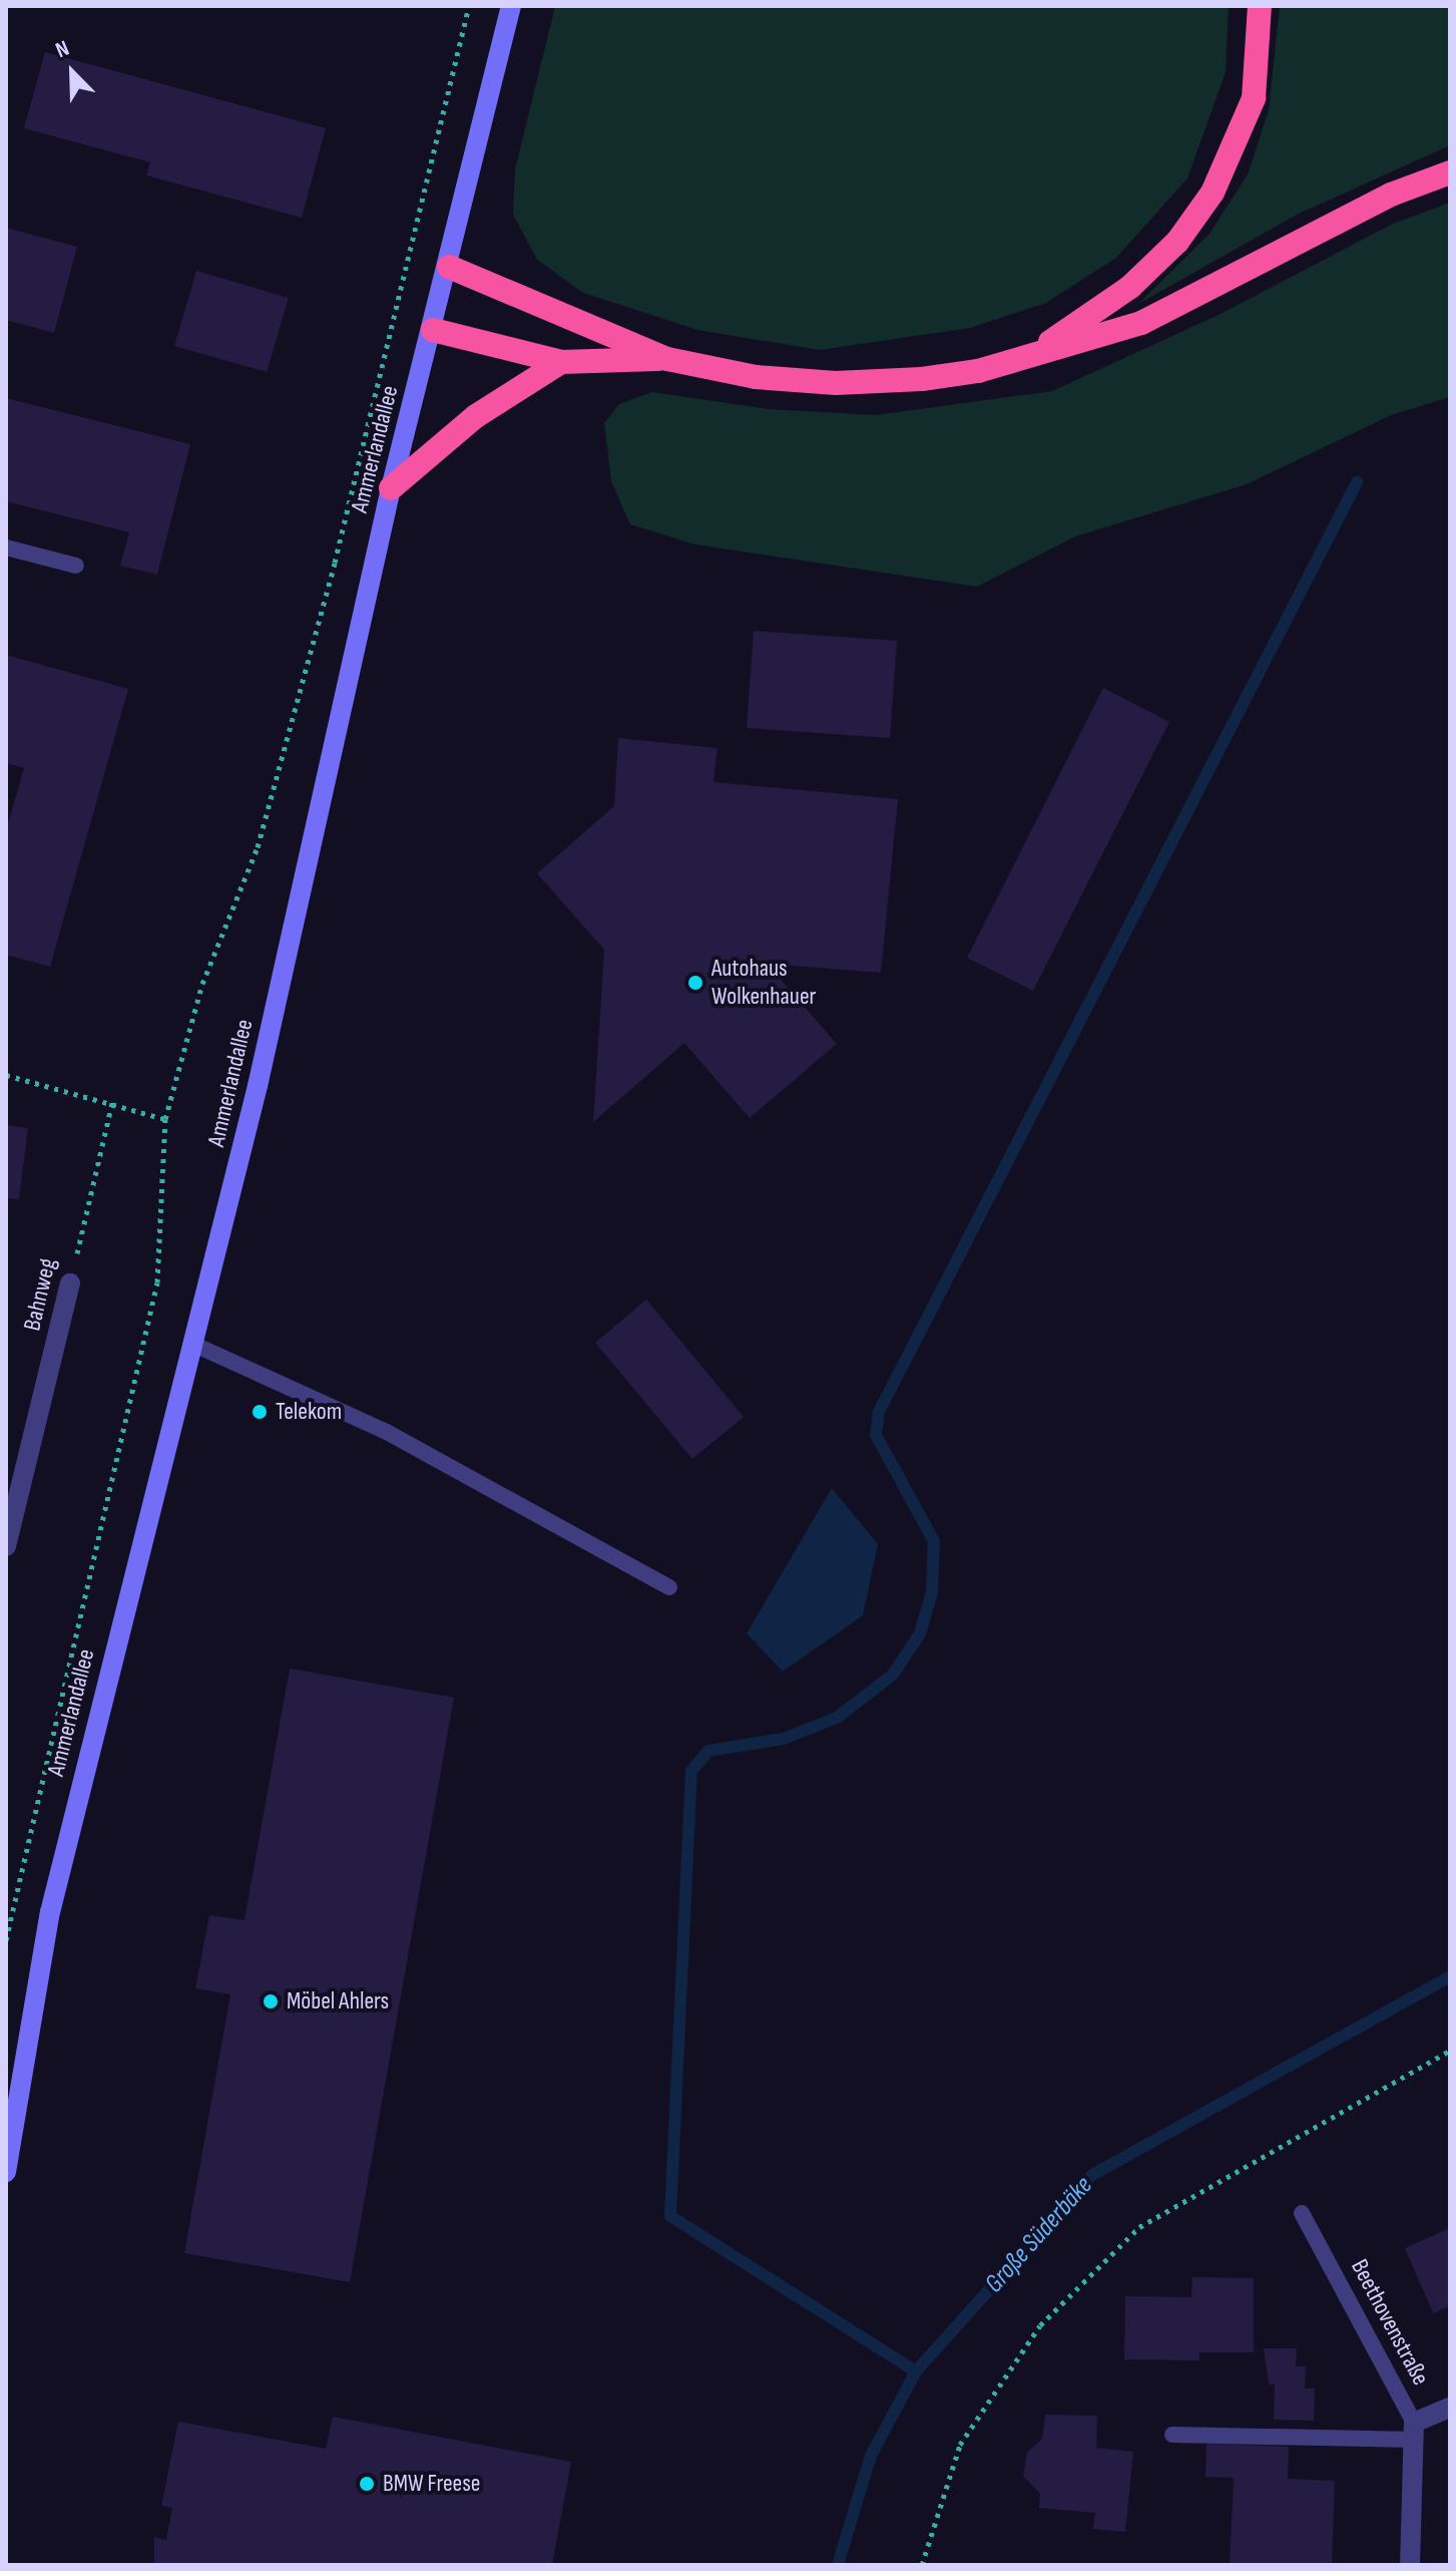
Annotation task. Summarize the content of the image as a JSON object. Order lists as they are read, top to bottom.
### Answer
{
  "streets": {
    "main road": ["Ammerlandallee"],
    "street": ["Bahnweg", "Beethovenstraße"]
  },
  "water": ["Große Süderbäke"],
  "places": [
    "Autohaus Wolkenhauer",
    "Telekom",
    "Möbel Ahlers",
    "BMW Freese"
  ],
  "north": "top left"
}
